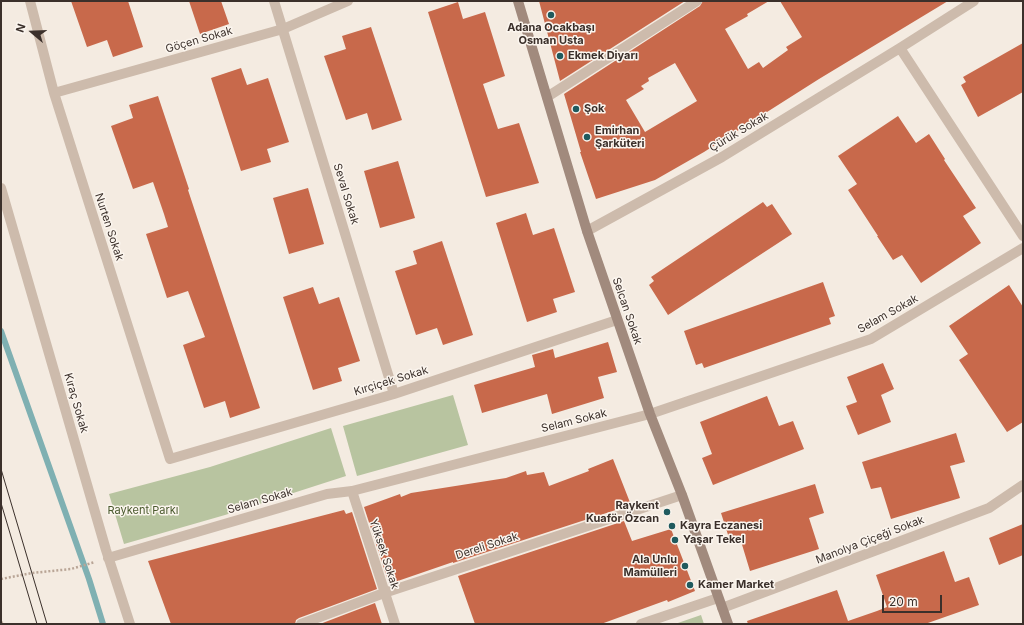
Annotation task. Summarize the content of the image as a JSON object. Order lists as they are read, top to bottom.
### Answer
{
  "streets": {
    "street": [
      "Göçen Sokak",
      "Çürük Sokak",
      "Seval Sokak",
      "Nurten Sokak",
      "Selcan Sokak",
      "Selam Sokak",
      "Kırçiçek Sokak",
      "Kıraç Sokak",
      "Manolya Çiçeği Sokak",
      "Dereli Sokak",
      "Yüksek Sokak"
    ]
  },
  "crossings": [
    ["Göçen Sokak", "Seval Sokak"],
    ["Göçen Sokak", "Nurten Sokak"],
    ["Çürük Sokak", "Selcan Sokak"],
    ["Seval Sokak", "Kırçiçek Sokak"],
    ["Nurten Sokak", "Kırçiçek Sokak"],
    ["Selcan Sokak", "Selam Sokak"],
    ["Selcan Sokak", "Kırçiçek Sokak"],
    ["Selcan Sokak", "Manolya Çiçeği Sokak"],
    ["Selcan Sokak", "Dereli Sokak"],
    ["Selam Sokak", "Kıraç Sokak"],
    ["Selam Sokak", "Yüksek Sokak"],
    ["Dereli Sokak", "Yüksek Sokak"]
  ],
  "parks": ["Raykent Parkı"],
  "places": [
    "Adana Ocakbaşı Osman Usta",
    "Ekmek Diyarı",
    "Şok",
    "Emirhan Şarküteri",
    "Raykent Kuaför Özcan",
    "Kayra Eczanesi",
    "Yaşar Tekel",
    "Ala Unlu Mamülleri",
    "Kamer Market"
  ],
  "scale_bar": "20 m",
  "north": "left"
}
